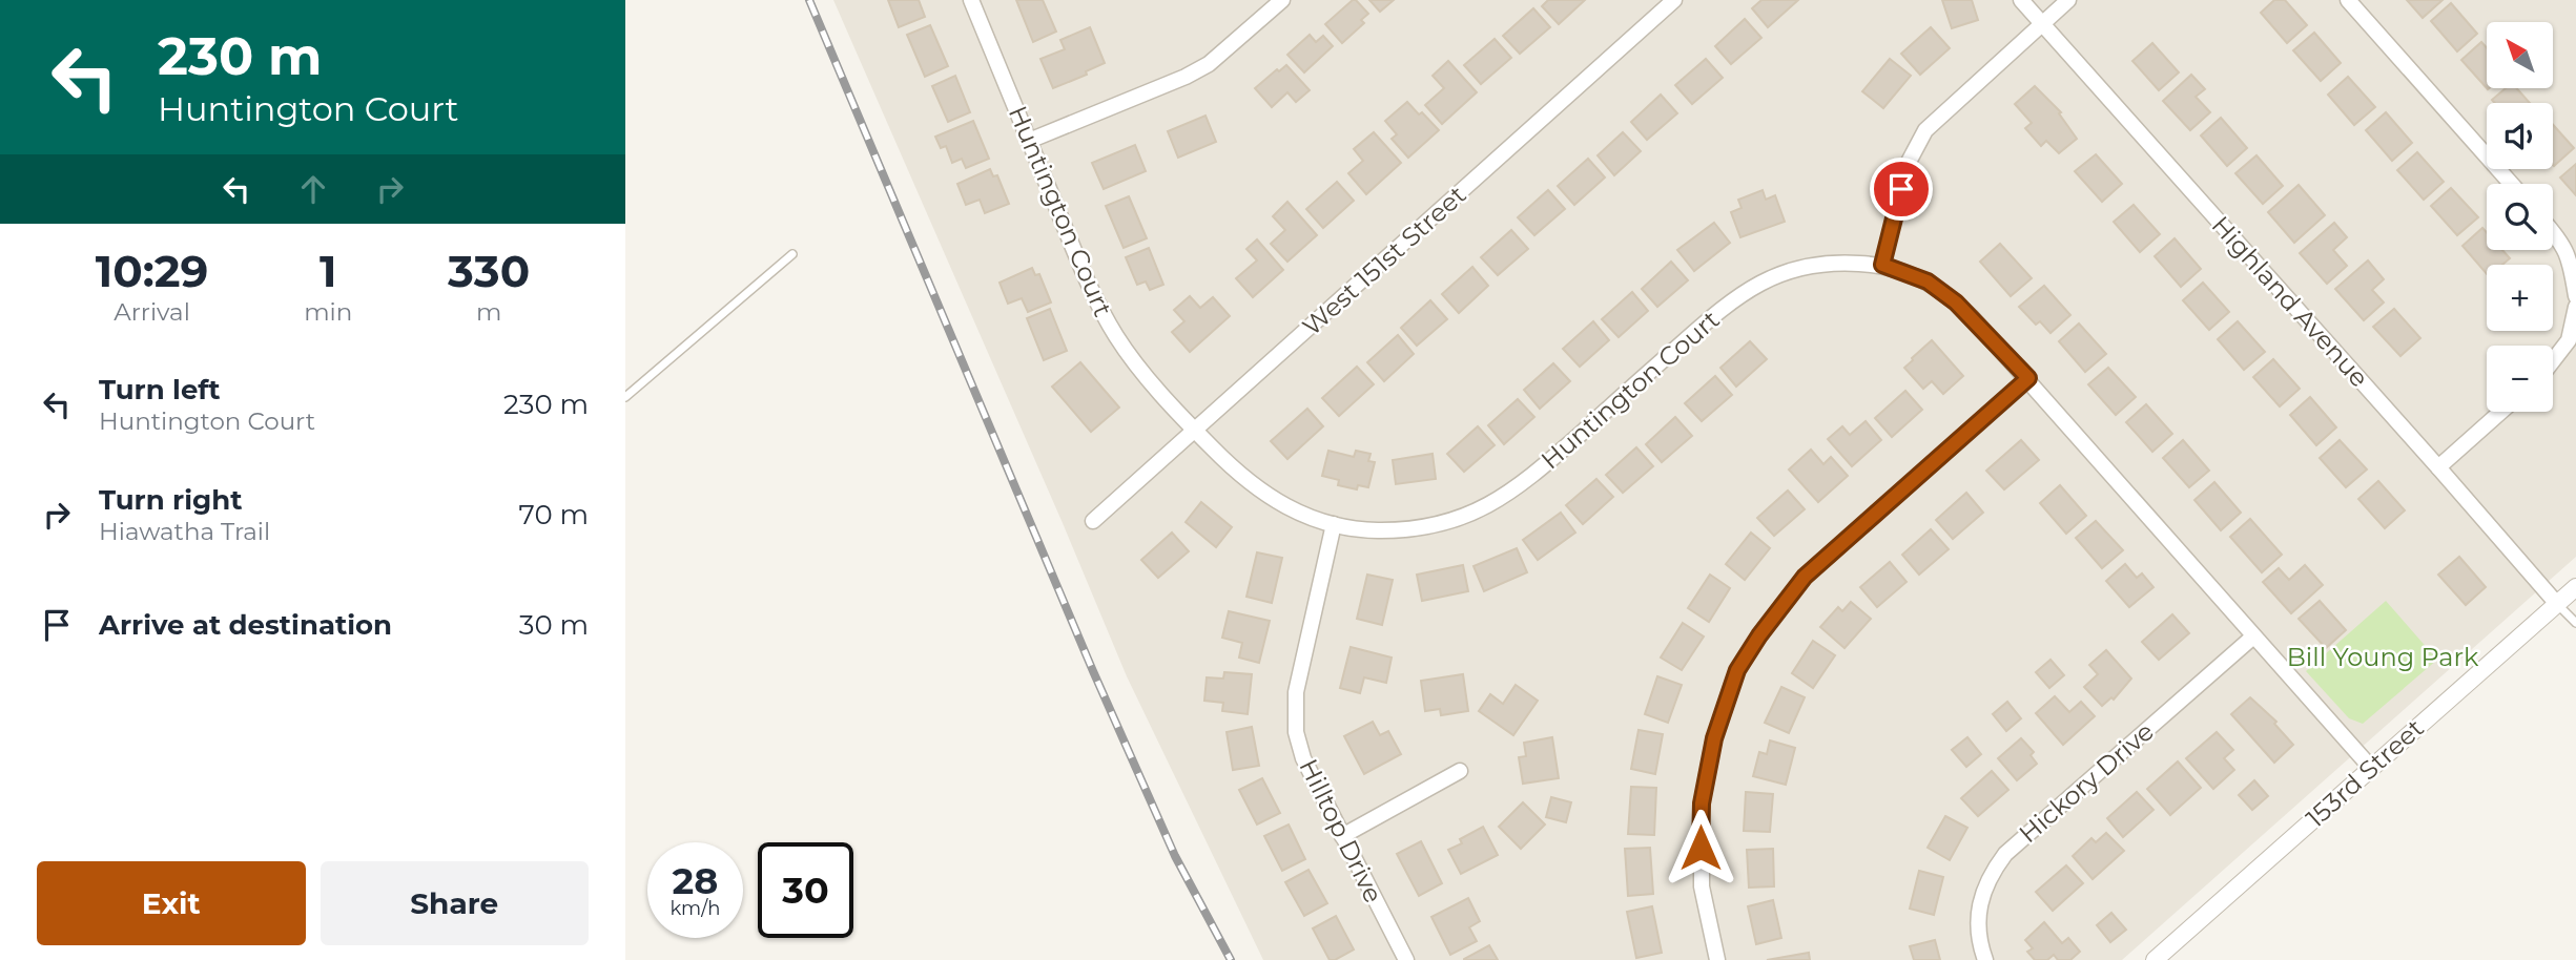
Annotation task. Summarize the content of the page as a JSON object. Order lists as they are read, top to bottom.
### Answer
{
  "streets": {
    "street": [
      "Huntington Court",
      "West 151st Street",
      "Highland Avenue",
      "153rd Street",
      "Hickory Drive",
      "Hilltop Drive"
    ]
  },
  "crossings": [
    ["Huntington Court", "West 151st Street"],
    ["Huntington Court", "153rd Street"],
    ["Huntington Court", "Hickory Drive"],
    ["Huntington Court", "Hilltop Drive"],
    ["Highland Avenue", "153rd Street"]
  ],
  "parks": ["Bill Young Park"],
  "north": "top left",
  "page": {
    "turn": ["230 m", "Huntington Court"],
    "map_buttons": ["+", "−"],
    "eta": [
      "10:29",
      "Arrival",
      "1",
      "min",
      "330",
      "m"
    ],
    "list": [
      {
        "name": "Turn left",
        "note": "Huntington Court",
        "value": "230 m"
      },
      {
        "name": "Turn right",
        "note": "Hiawatha Trail",
        "value": "70 m"
      },
      {
        "name": "Arrive at destination",
        "value": "30 m"
      }
    ],
    "speed": "28 km/h",
    "limit": "30",
    "buttons": ["Exit", "Share"]
  }
}
